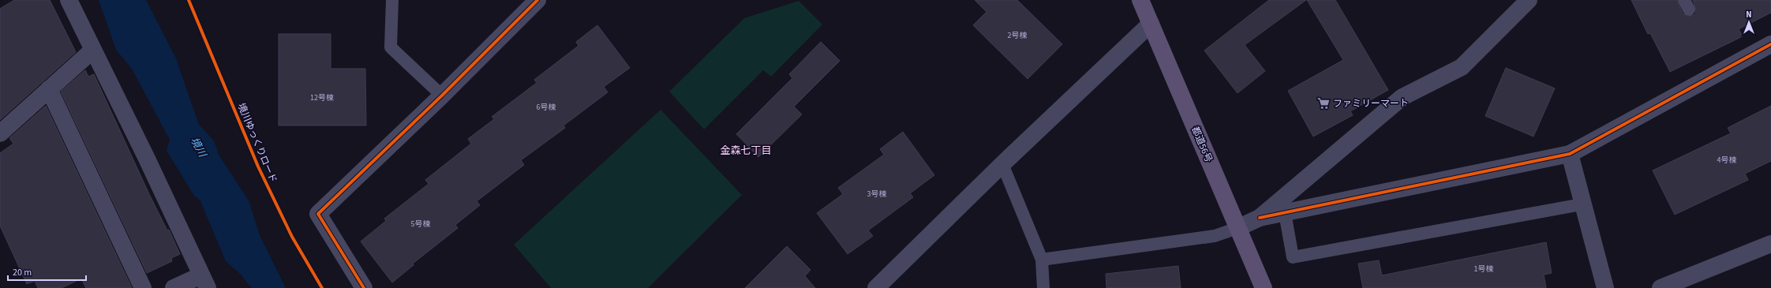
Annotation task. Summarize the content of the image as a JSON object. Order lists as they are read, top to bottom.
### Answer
{
  "streets": {
    "main road": ["都道56号"],
    "cycle path": ["境川ゆっくりロード"]
  },
  "districts": ["金森七丁目"],
  "water": ["境川"],
  "places": {
    "supermarket": ["ファミリーマート"]
  },
  "house_numbers": [
    "2号棟",
    "12号棟",
    "6号棟",
    "4号棟",
    "3号棟",
    "5号棟",
    "1号棟"
  ],
  "scale_bar": "20 m",
  "north": "top"
}
